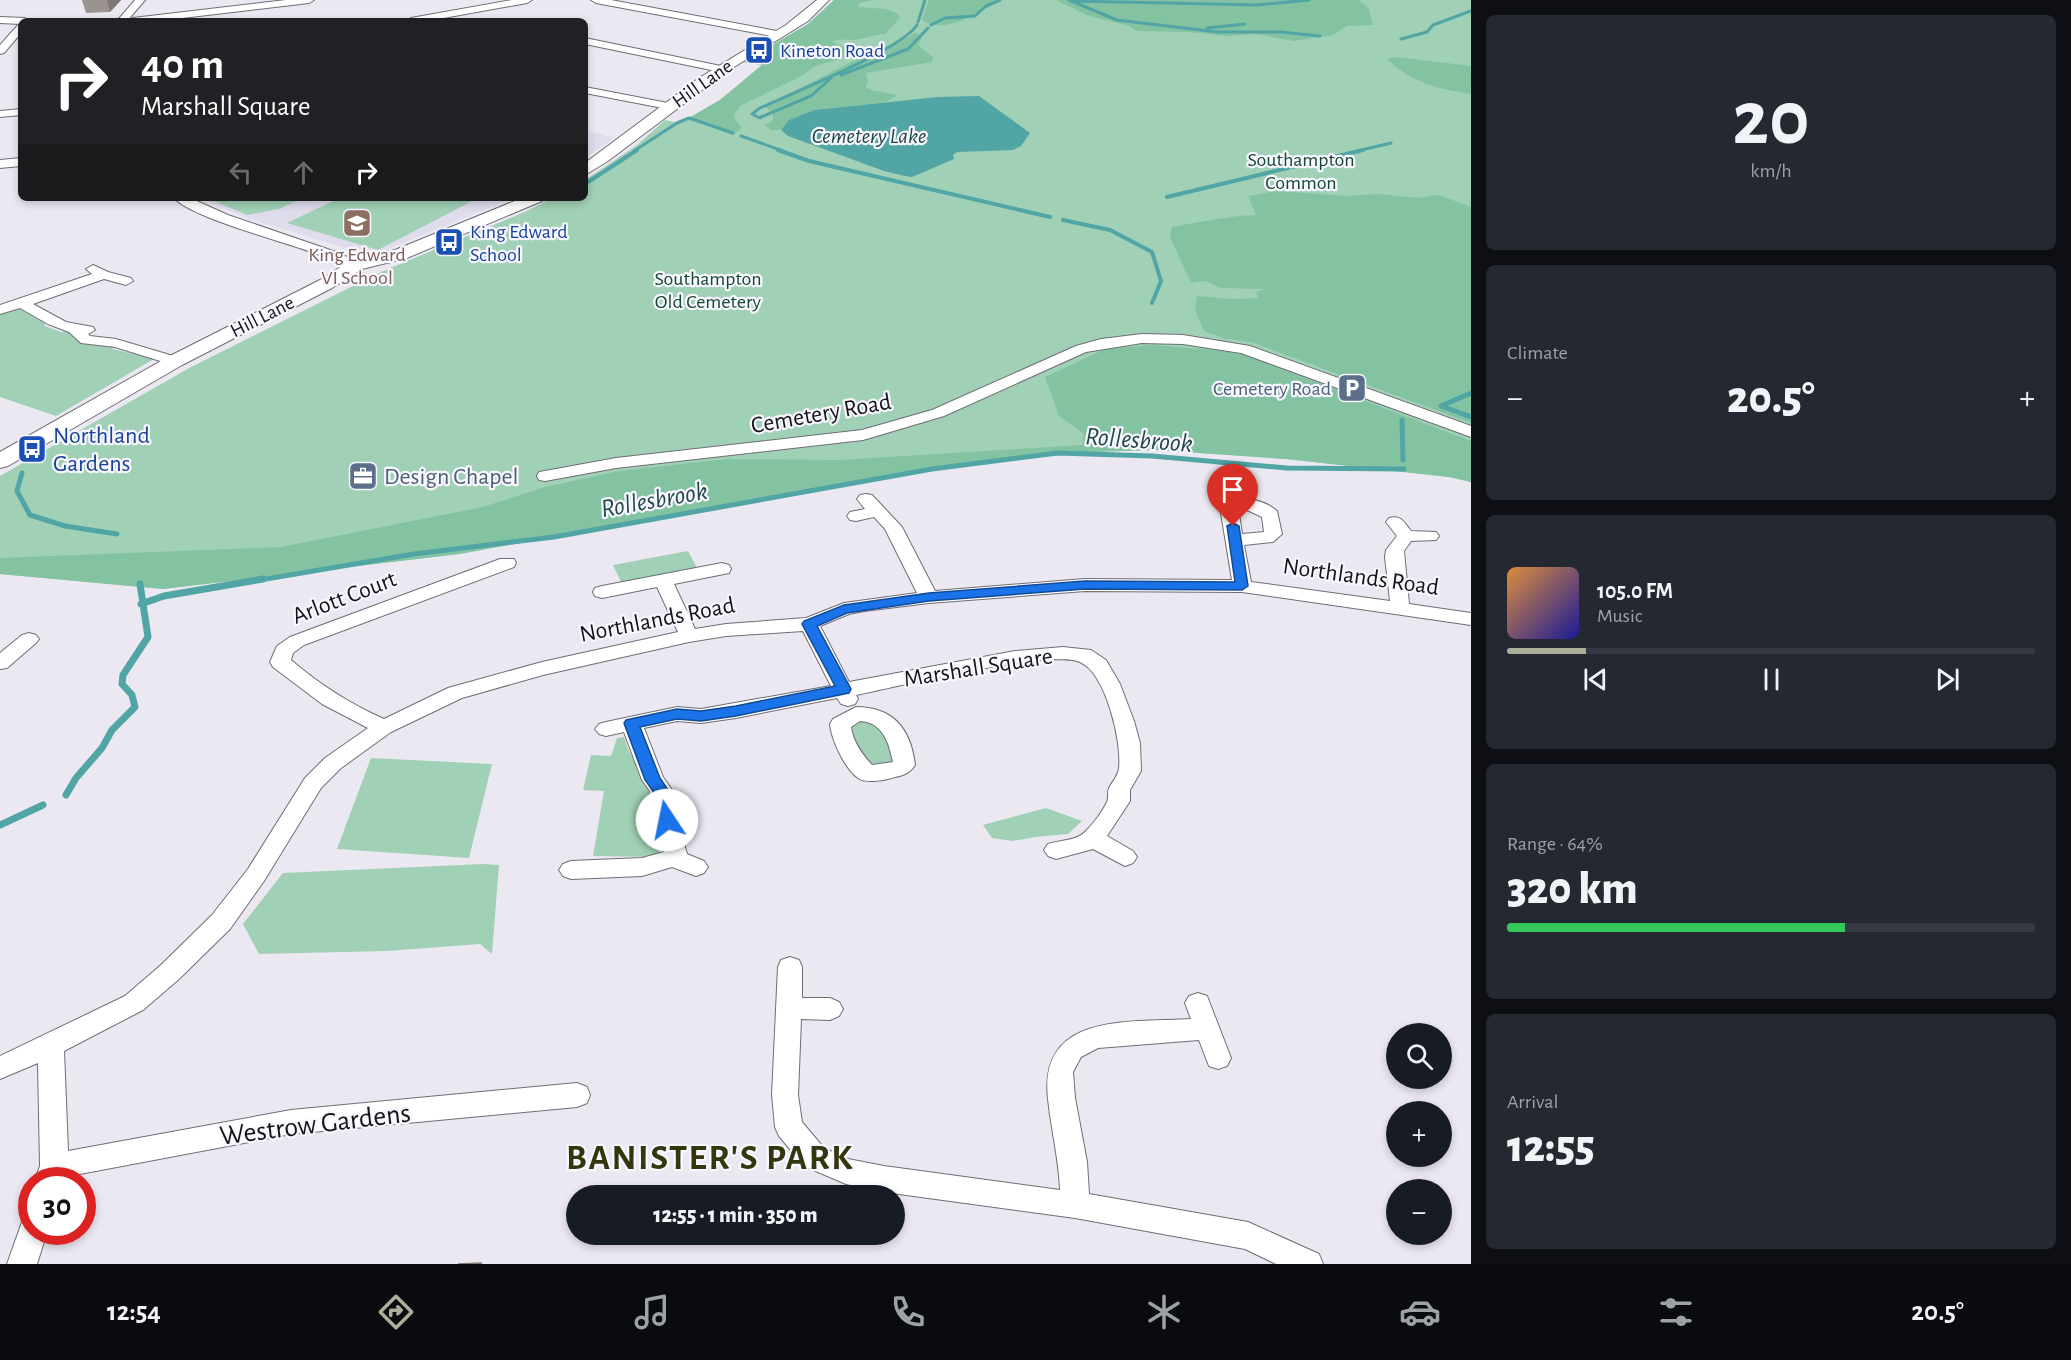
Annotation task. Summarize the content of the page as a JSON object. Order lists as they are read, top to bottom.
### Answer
{
  "streets": {
    "street": [
      "Hill Lane",
      "Cemetery Road",
      "Northlands Road",
      "Arlott Court",
      "Marshall Square",
      "Westrow Gardens"
    ]
  },
  "crossings": [
    ["Northlands Road", "Arlott Court"]
  ],
  "districts": ["BANISTER'S PARK"],
  "water": ["Cemetery Lake", "Rollesbrook"],
  "parks": ["Southampton Common", "Southampton Old Cemetery"],
  "places": {
    "bus stop": ["Kineton Road", "King Edward School", "Northland Gardens"],
    "school or university": ["King Edward VI School"],
    "parking": ["Cemetery Road"],
    "office": ["Design Chapel"]
  },
  "page": {
    "tile": [
      ["20", "km/h"],
      "Climate",
      ["Range · 64%", "320 km"],
      ["Arrival", "12:55"]
    ],
    "turn": ["40 m", "Marshall Square"],
    "heat": ["−", "20.5°", "+"],
    "song": ["105.0 FM", "Music"],
    "map_buttons": ["+", "−"],
    "limit": "30",
    "trip": "12:55 · 1 min · 350 m",
    "tabs": ["12:54", "20.5°"]
  }
}
